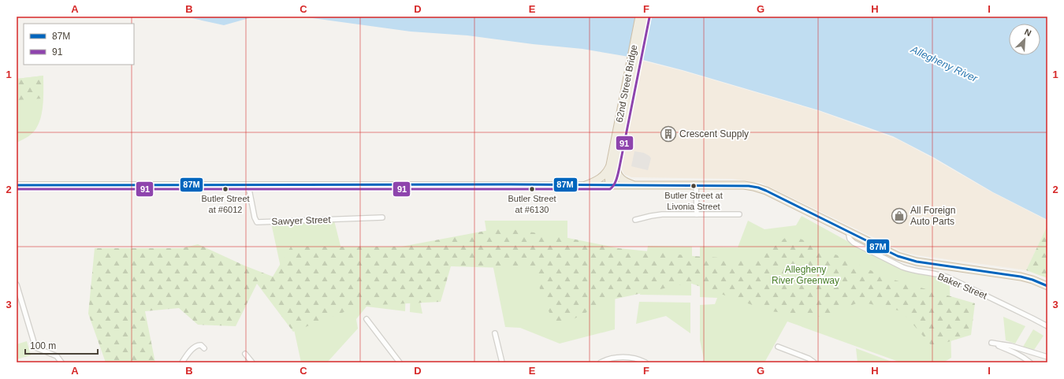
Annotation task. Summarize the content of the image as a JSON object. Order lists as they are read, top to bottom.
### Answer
{
  "streets": {
    "highway": ["62nd Street Bridge"],
    "street": ["Sawyer Street", "Baker Street"]
  },
  "water": ["Allegheny River"],
  "parks": ["Allegheny River Greenway"],
  "places": {
    "building": ["Crescent Supply"],
    "other": ["Butler Street at Livonia Street", "Butler Street at #6012", "Butler Street at #6130"],
    "shop": ["All Foreign Auto Parts"]
  },
  "lines": ["transit line 91", "transit line 87M"],
  "legend": ["87M", "91"],
  "scale_bar": "100 m",
  "north": "top right",
  "grid": {
    "columns": [
      "A",
      "B",
      "C",
      "D",
      "E",
      "F",
      "G",
      "H",
      "I"
    ],
    "rows": ["1", "2", "3"]
  }
}
